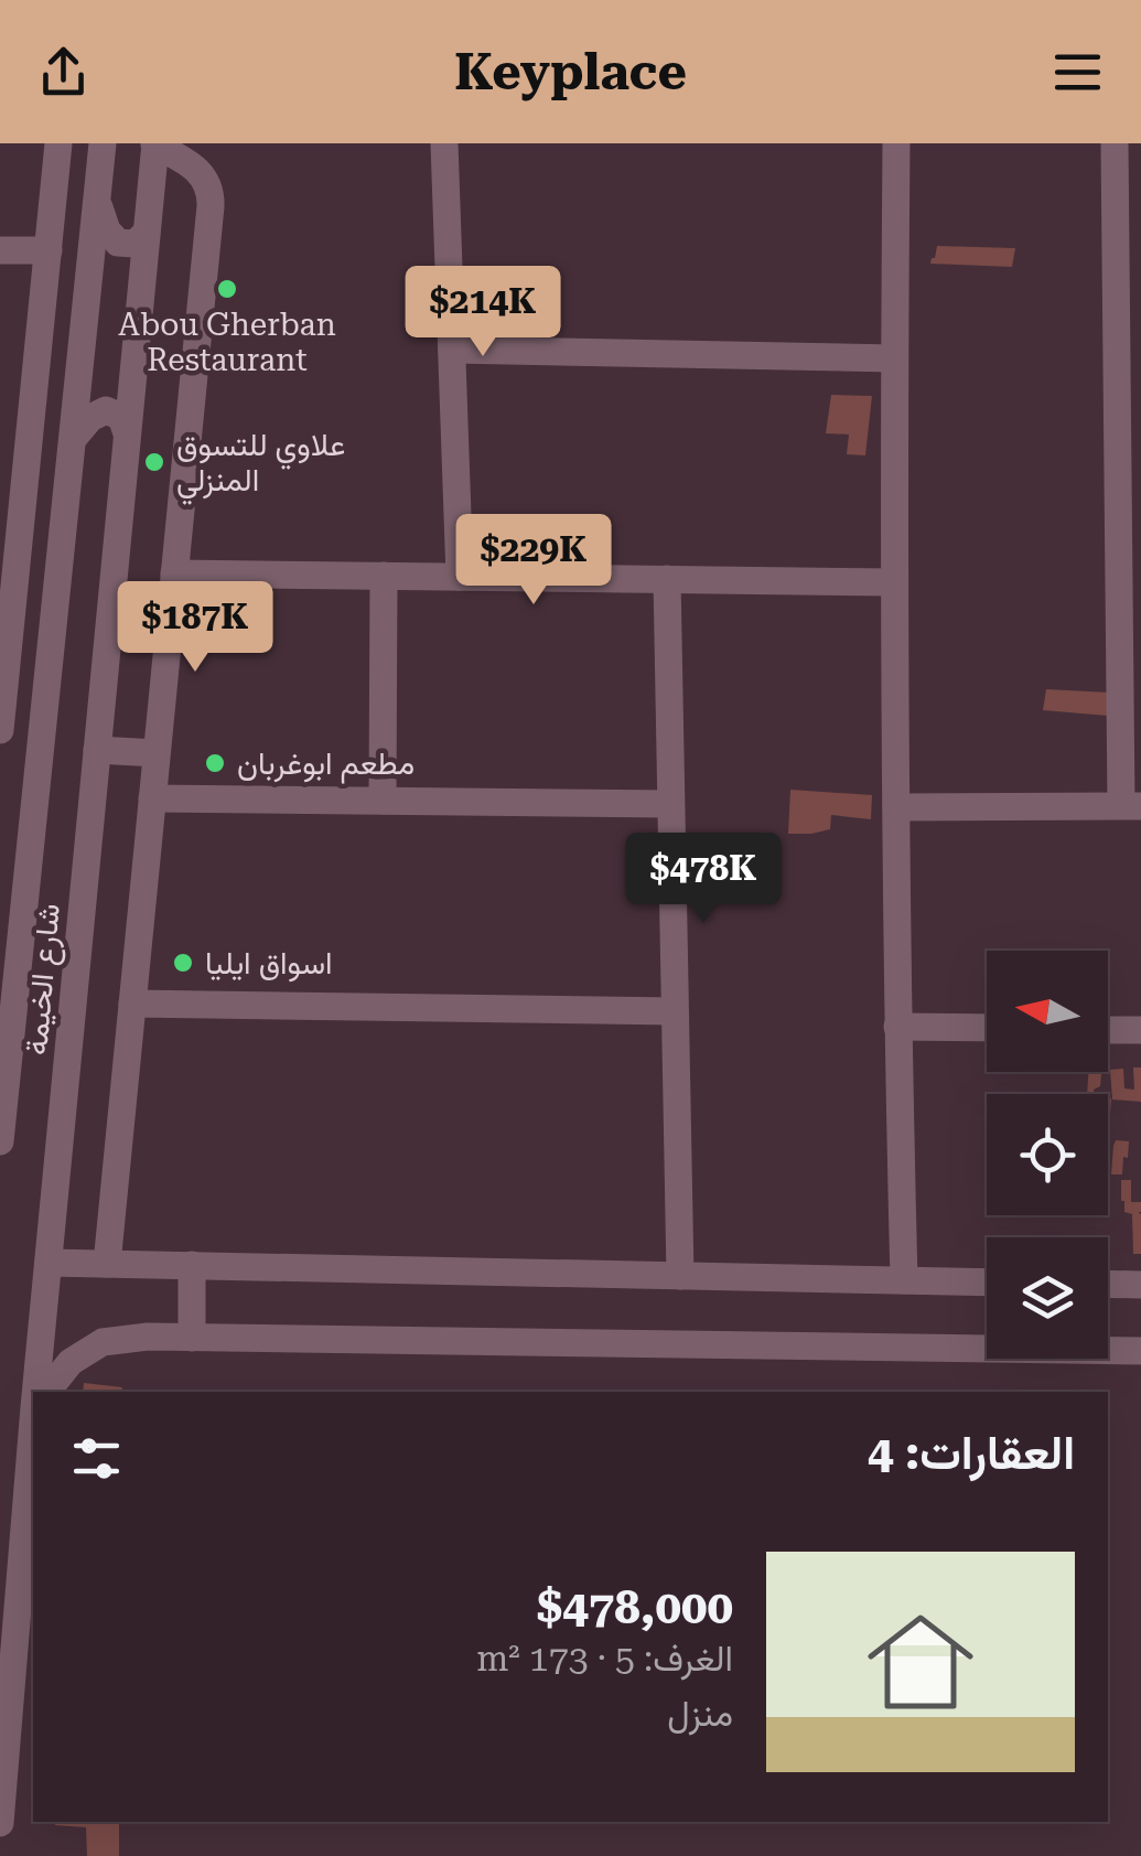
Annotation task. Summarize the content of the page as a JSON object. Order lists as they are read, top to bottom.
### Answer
{
  "streets": {
    "street": ["شارع الخيمة"]
  },
  "places": [
    "Abou Gherban Restaurant",
    "علاوي للتسوق المنزلي",
    "مطعم ابوغربان",
    "اسواق ايليا"
  ],
  "north": "left",
  "page": {
    "header": "Keyplace",
    "price": [
      "$214K",
      "$229K",
      "$187K",
      "$478K"
    ],
    "heading": "العقارات: 4",
    "list": [
      {
        "name": "$478,000",
        "note": "الغرف: 5 · 173 m² · منزل"
      }
    ]
  }
}
